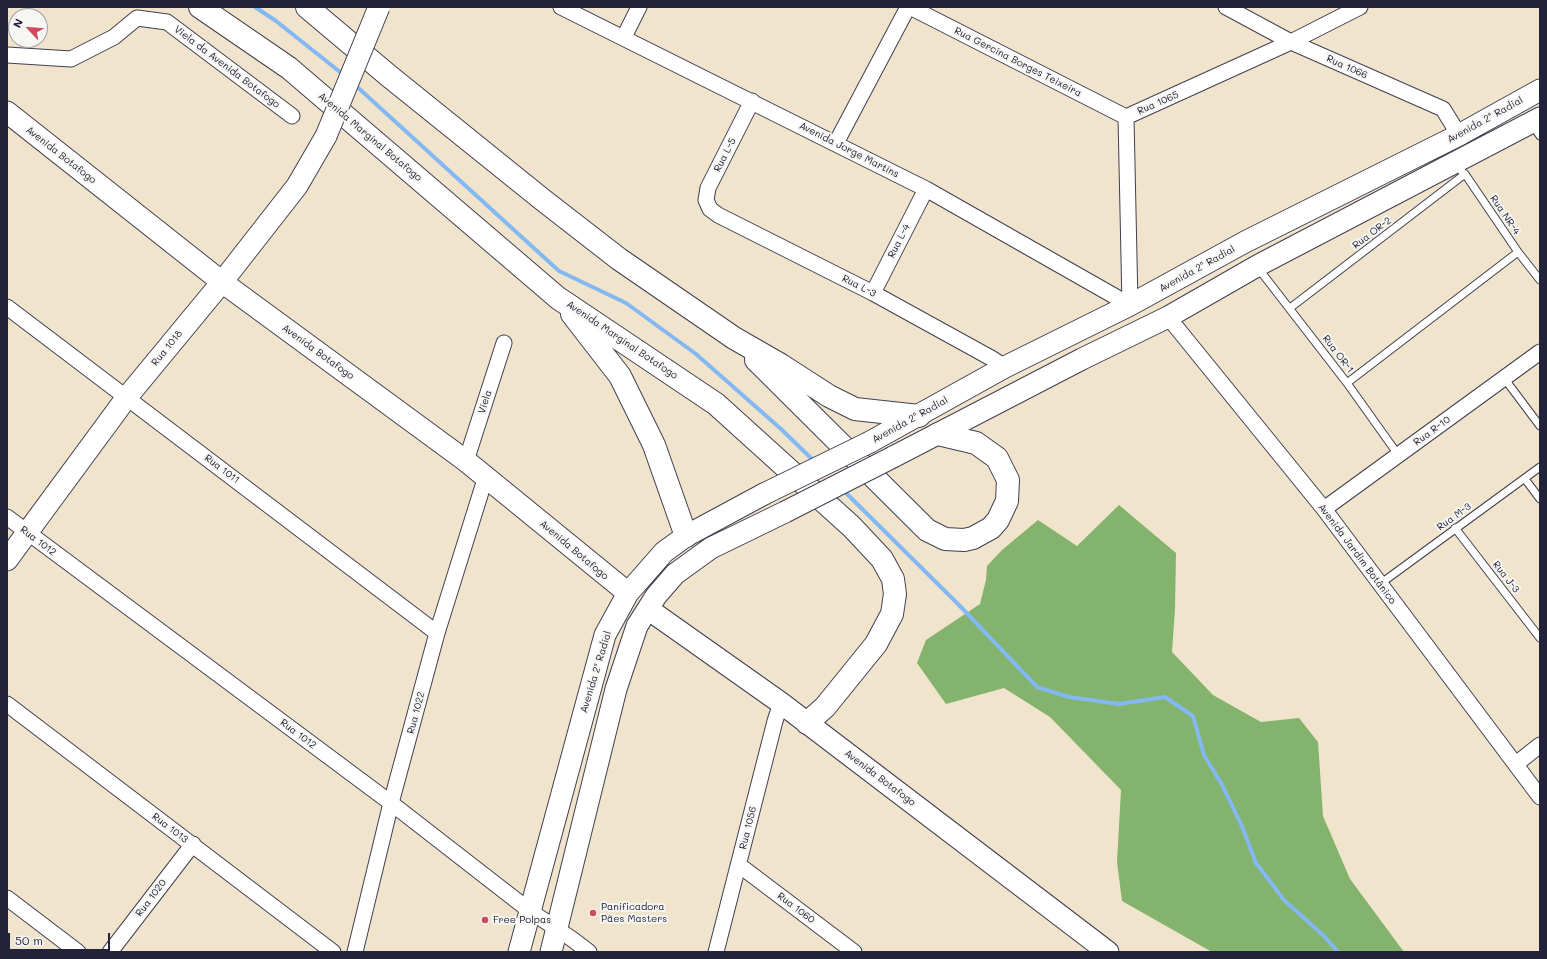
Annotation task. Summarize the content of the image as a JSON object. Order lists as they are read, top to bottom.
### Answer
{
  "streets": {
    "main road": [
      "Avenida 2ª Radial",
      "Avenida Marginal Botafogo",
      "Avenida Botafogo",
      "Rua 1018"
    ],
    "street": [
      "Rua Gercina Borges Teixeira",
      "Viela da Avenida Botafogo",
      "Rua 1066",
      "Rua 1065",
      "Avenida Jorge Martins",
      "Rua L-5",
      "Rua L-4",
      "Rua L-3",
      "Viela",
      "Rua R-10",
      "Rua 1011",
      "Rua 1012",
      "Avenida Jardim Botânico",
      "Rua 1022",
      "Rua 1013",
      "Rua 1056",
      "Rua 1020",
      "Rua 1060"
    ],
    "lane": [
      "Rua NR-4",
      "Rua OR-2",
      "Rua OR-1",
      "Rua M-3",
      "Rua J-3"
    ]
  },
  "crossings": [
    ["Rua Gercina Borges Teixeira", "Rua 1065"],
    ["Rua 1066", "Rua 1065"],
    ["Rua 1066", "Avenida 2ª Radial"],
    ["Rua 1065", "Avenida 2ª Radial"],
    ["Rua 1065", "Avenida Jorge Martins"],
    ["Avenida 2ª Radial", "Avenida Jorge Martins"],
    ["Avenida 2ª Radial", "Avenida Botafogo"],
    ["Avenida 2ª Radial", "Rua L-3"],
    ["Avenida 2ª Radial", "Rua 1012"],
    ["Avenida Marginal Botafogo", "Avenida Botafogo"],
    ["Avenida Jorge Martins", "Rua L-5"],
    ["Avenida Jorge Martins", "Rua L-4"],
    ["Avenida Botafogo", "Rua 1018"],
    ["Avenida Botafogo", "Viela"],
    ["Avenida Botafogo", "Rua 1022"],
    ["Avenida Botafogo", "Rua 1056"],
    ["Rua L-5", "Rua L-3"],
    ["Rua NR-4", "Rua OR-2"],
    ["Rua OR-2", "Rua OR-1"],
    ["Rua L-4", "Rua L-3"],
    ["Rua 1018", "Rua 1011"],
    ["Rua 1018", "Rua 1012"],
    ["Rua OR-1", "Rua R-10"],
    ["Rua R-10", "Avenida Jardim Botânico"],
    ["Rua 1011", "Rua 1022"],
    ["Rua M-3", "Avenida Jardim Botânico"],
    ["Rua M-3", "Rua J-3"],
    ["Rua 1012", "Rua 1022"],
    ["Rua 1013", "Rua 1020"],
    ["Rua 1056", "Rua 1060"]
  ],
  "places": ["Panificadora Pães Masters", "Free Polpas"],
  "scale_bar": "50 m",
  "north": "top left"
}
